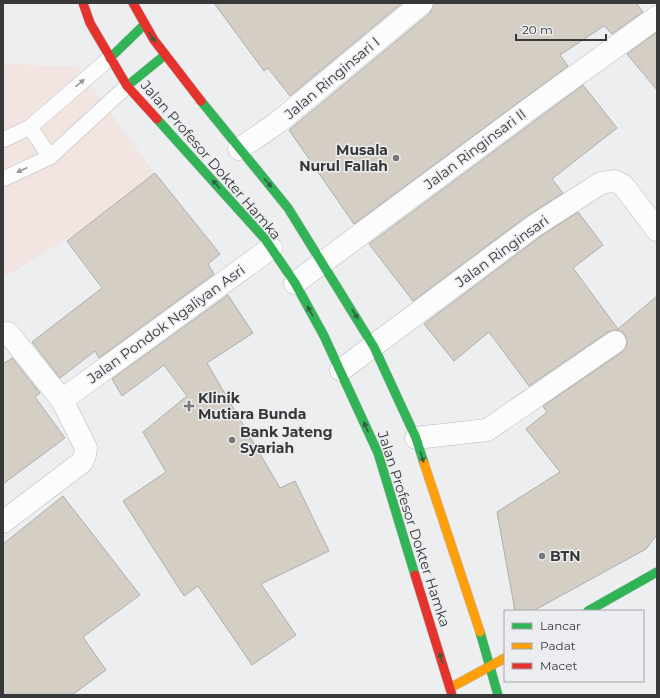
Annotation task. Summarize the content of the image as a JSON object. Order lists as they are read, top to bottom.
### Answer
{
  "streets": {
    "main road": ["Jalan Profesor Dokter Hamka"],
    "street": [
      "Jalan Ringinsari I",
      "Jalan Ringinsari II",
      "Jalan Ringinsari",
      "Jalan Pondok Ngaliyan Asri"
    ]
  },
  "crossings": [
    ["Jalan Ringinsari I", "Jalan Profesor Dokter Hamka"],
    ["Jalan Ringinsari II", "Jalan Profesor Dokter Hamka"],
    ["Jalan Profesor Dokter Hamka", "Jalan Ringinsari"],
    ["Jalan Profesor Dokter Hamka", "Jalan Pondok Ngaliyan Asri"]
  ],
  "places": {
    "other": ["Musala Nurul Fallah", "Bank Jateng Syariah", "BTN"],
    "health": ["Klinik Mutiara Bunda"]
  },
  "legend": ["Lancar", "Padat", "Macet"],
  "scale_bar": "20 m"
}
